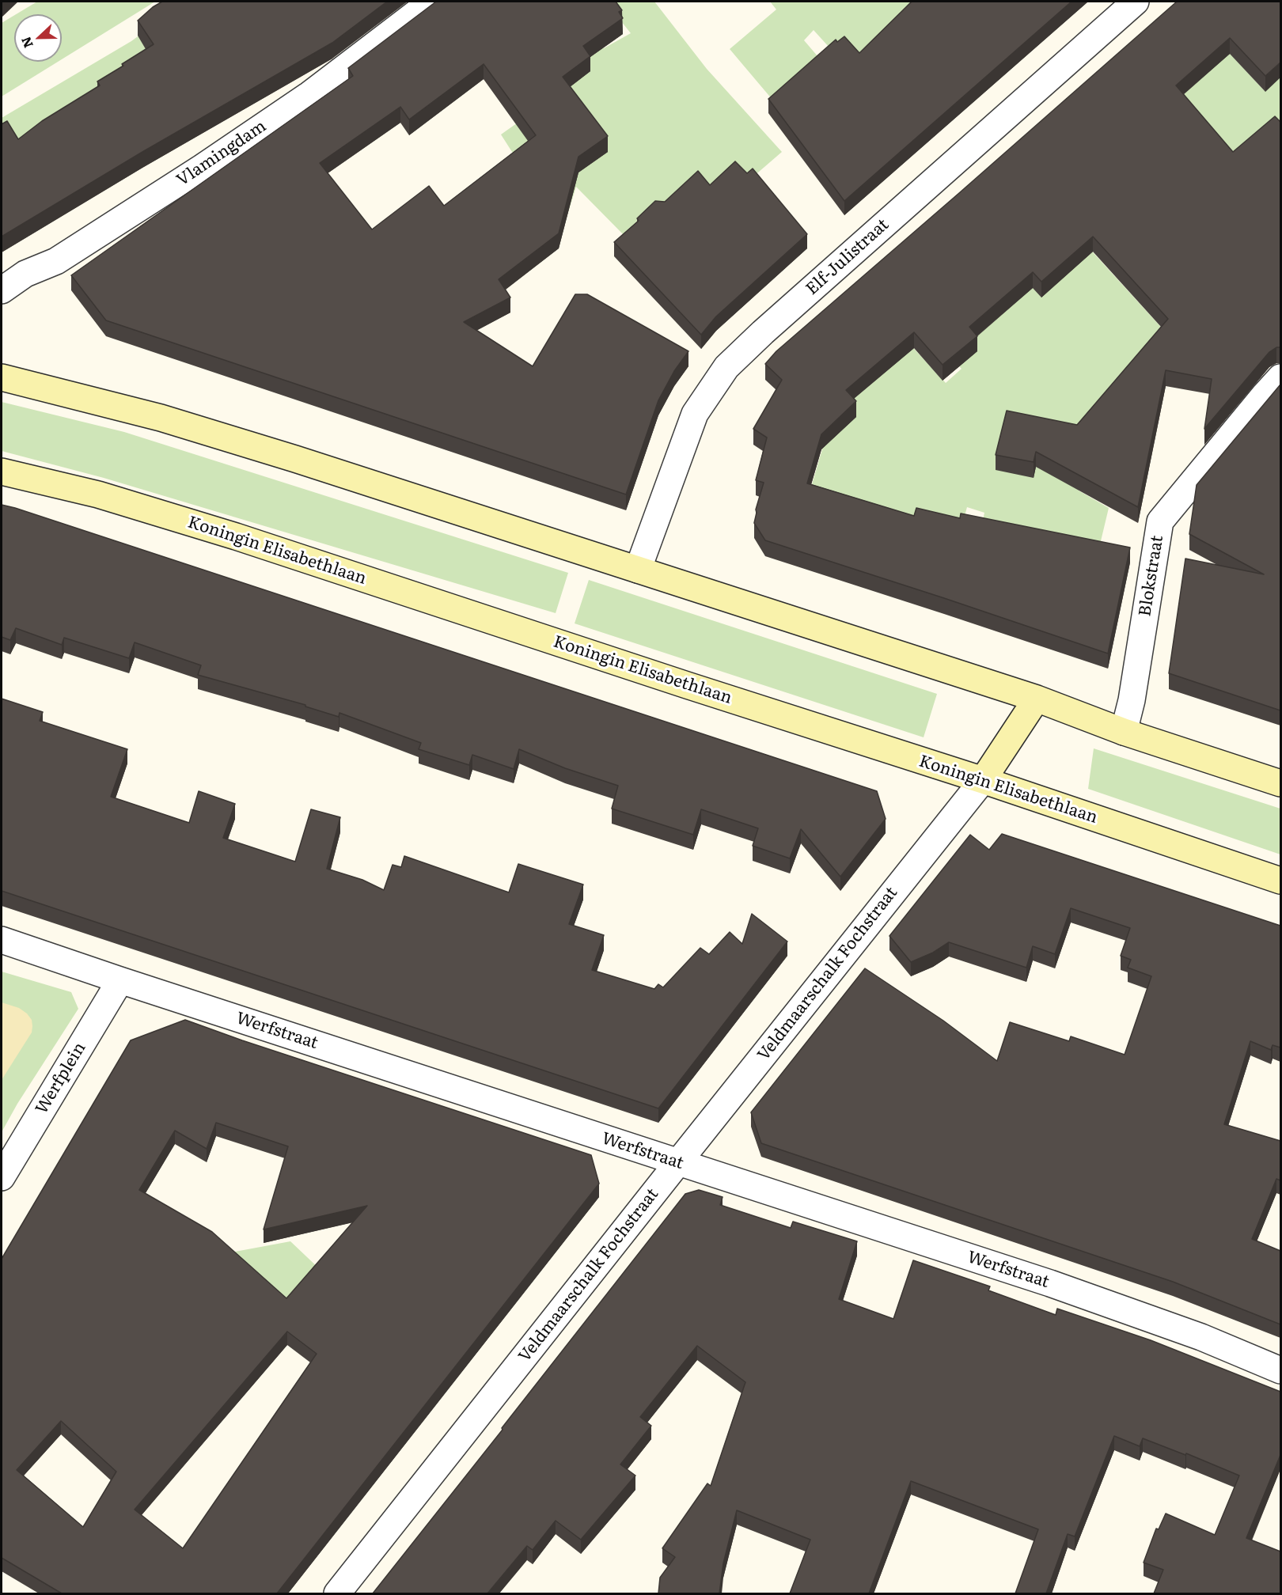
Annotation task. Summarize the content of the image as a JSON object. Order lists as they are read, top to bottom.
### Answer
{
  "streets": {
    "main road": ["Koningin Elisabethlaan"],
    "street": [
      "Vlamingdam",
      "Elf-Julistraat",
      "Blokstraat",
      "Veldmaarschalk Fochstraat",
      "Werfstraat",
      "Werfplein"
    ]
  },
  "crossings": [
    ["Koningin Elisabethlaan", "Veldmaarschalk Fochstraat"],
    ["Veldmaarschalk Fochstraat", "Werfstraat"],
    ["Werfstraat", "Werfplein"]
  ],
  "north": "left"
}
